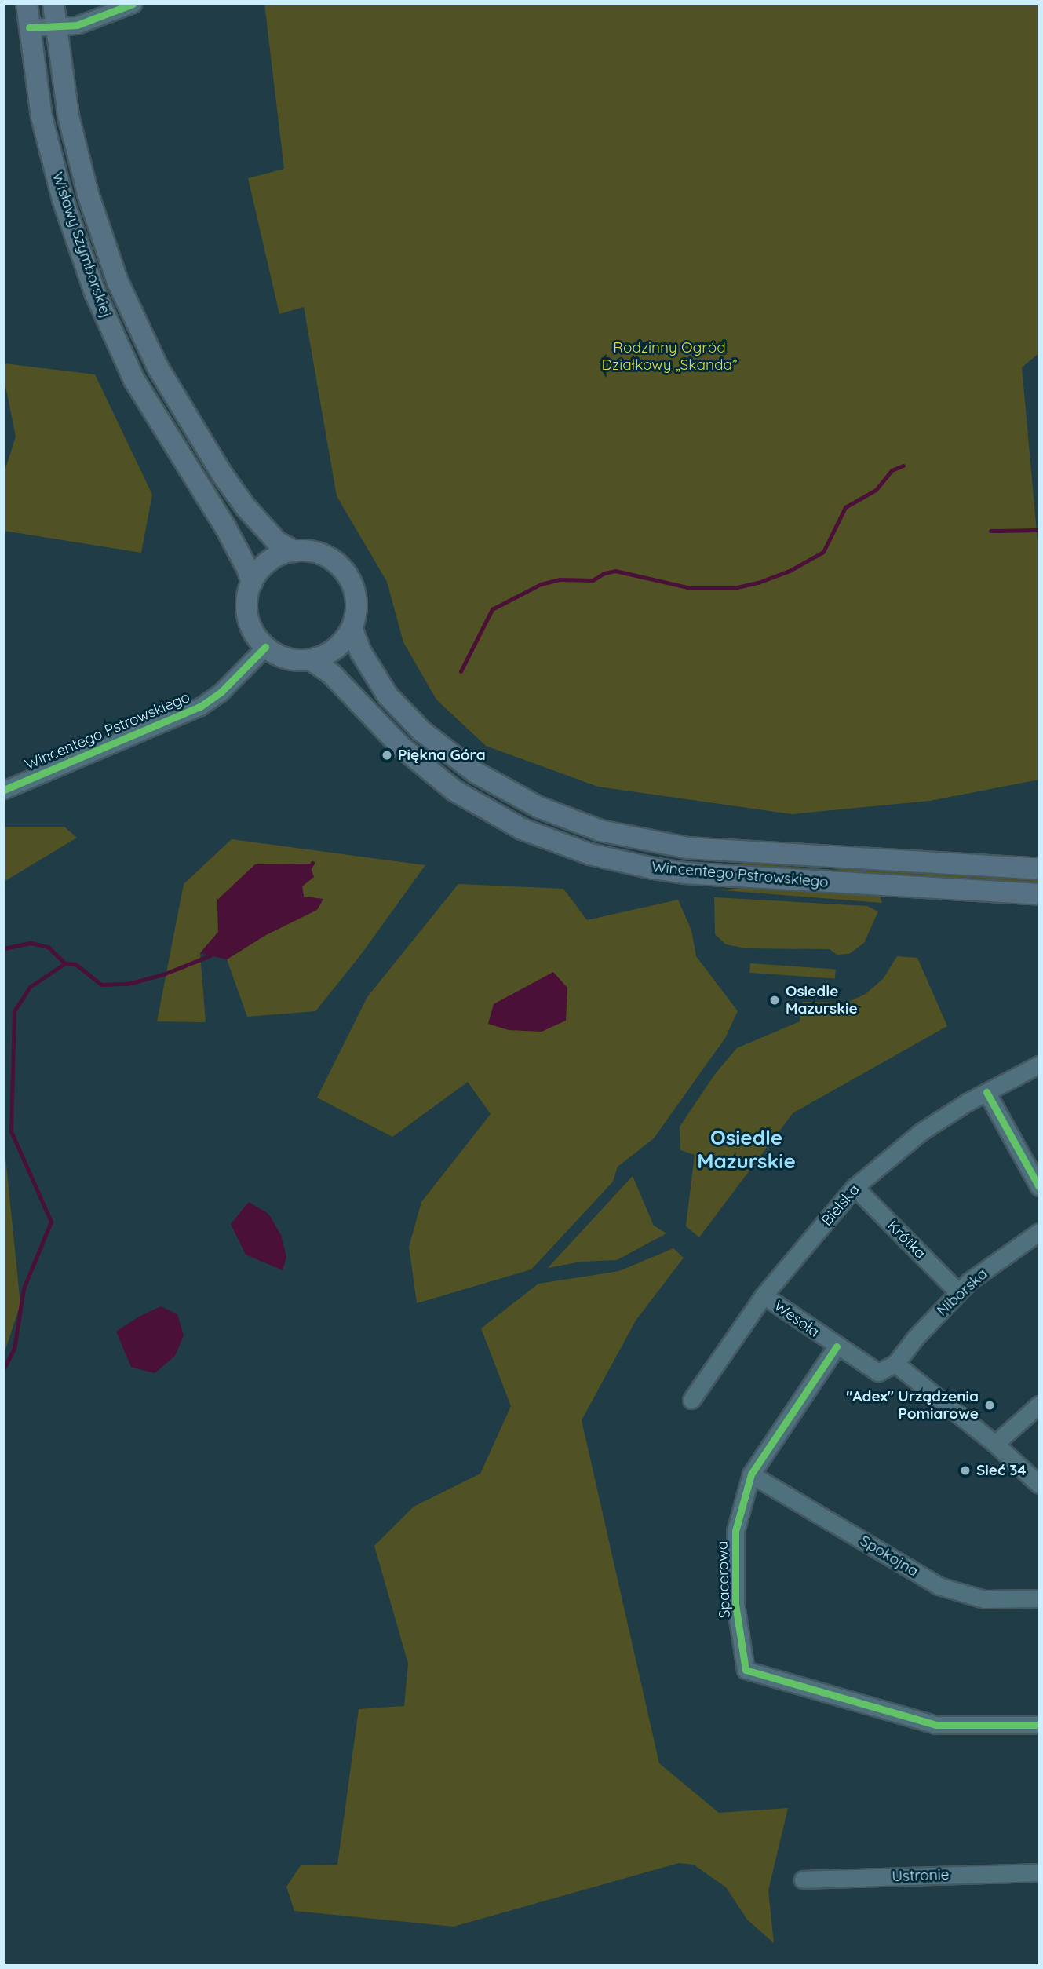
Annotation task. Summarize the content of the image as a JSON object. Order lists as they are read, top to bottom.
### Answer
{
  "streets": {
    "main road": ["Wisławy Szymborskiej", "Wincentego Pstrowskiego"],
    "street": [
      "Bielska",
      "Krótka",
      "Niborska",
      "Wesoła",
      "Spokojna",
      "Spacerowa",
      "Ustronie"
    ]
  },
  "crossings": [
    ["Wisławy Szymborskiej", "Wincentego Pstrowskiego"],
    ["Bielska", "Krótka"],
    ["Bielska", "Wesoła"],
    ["Krótka", "Niborska"],
    ["Niborska", "Wesoła"],
    ["Wesoła", "Spacerowa"],
    ["Spokojna", "Spacerowa"]
  ],
  "districts": ["Osiedle Mazurskie"],
  "parks": ["Rodzinny Ogród Działkowy „Skanda”"],
  "places": [
    "Piękna Góra",
    "Osiedle Mazurskie",
    "\"Adex\" Urządzenia Pomiarowe",
    "Sieć 34"
  ]
}
